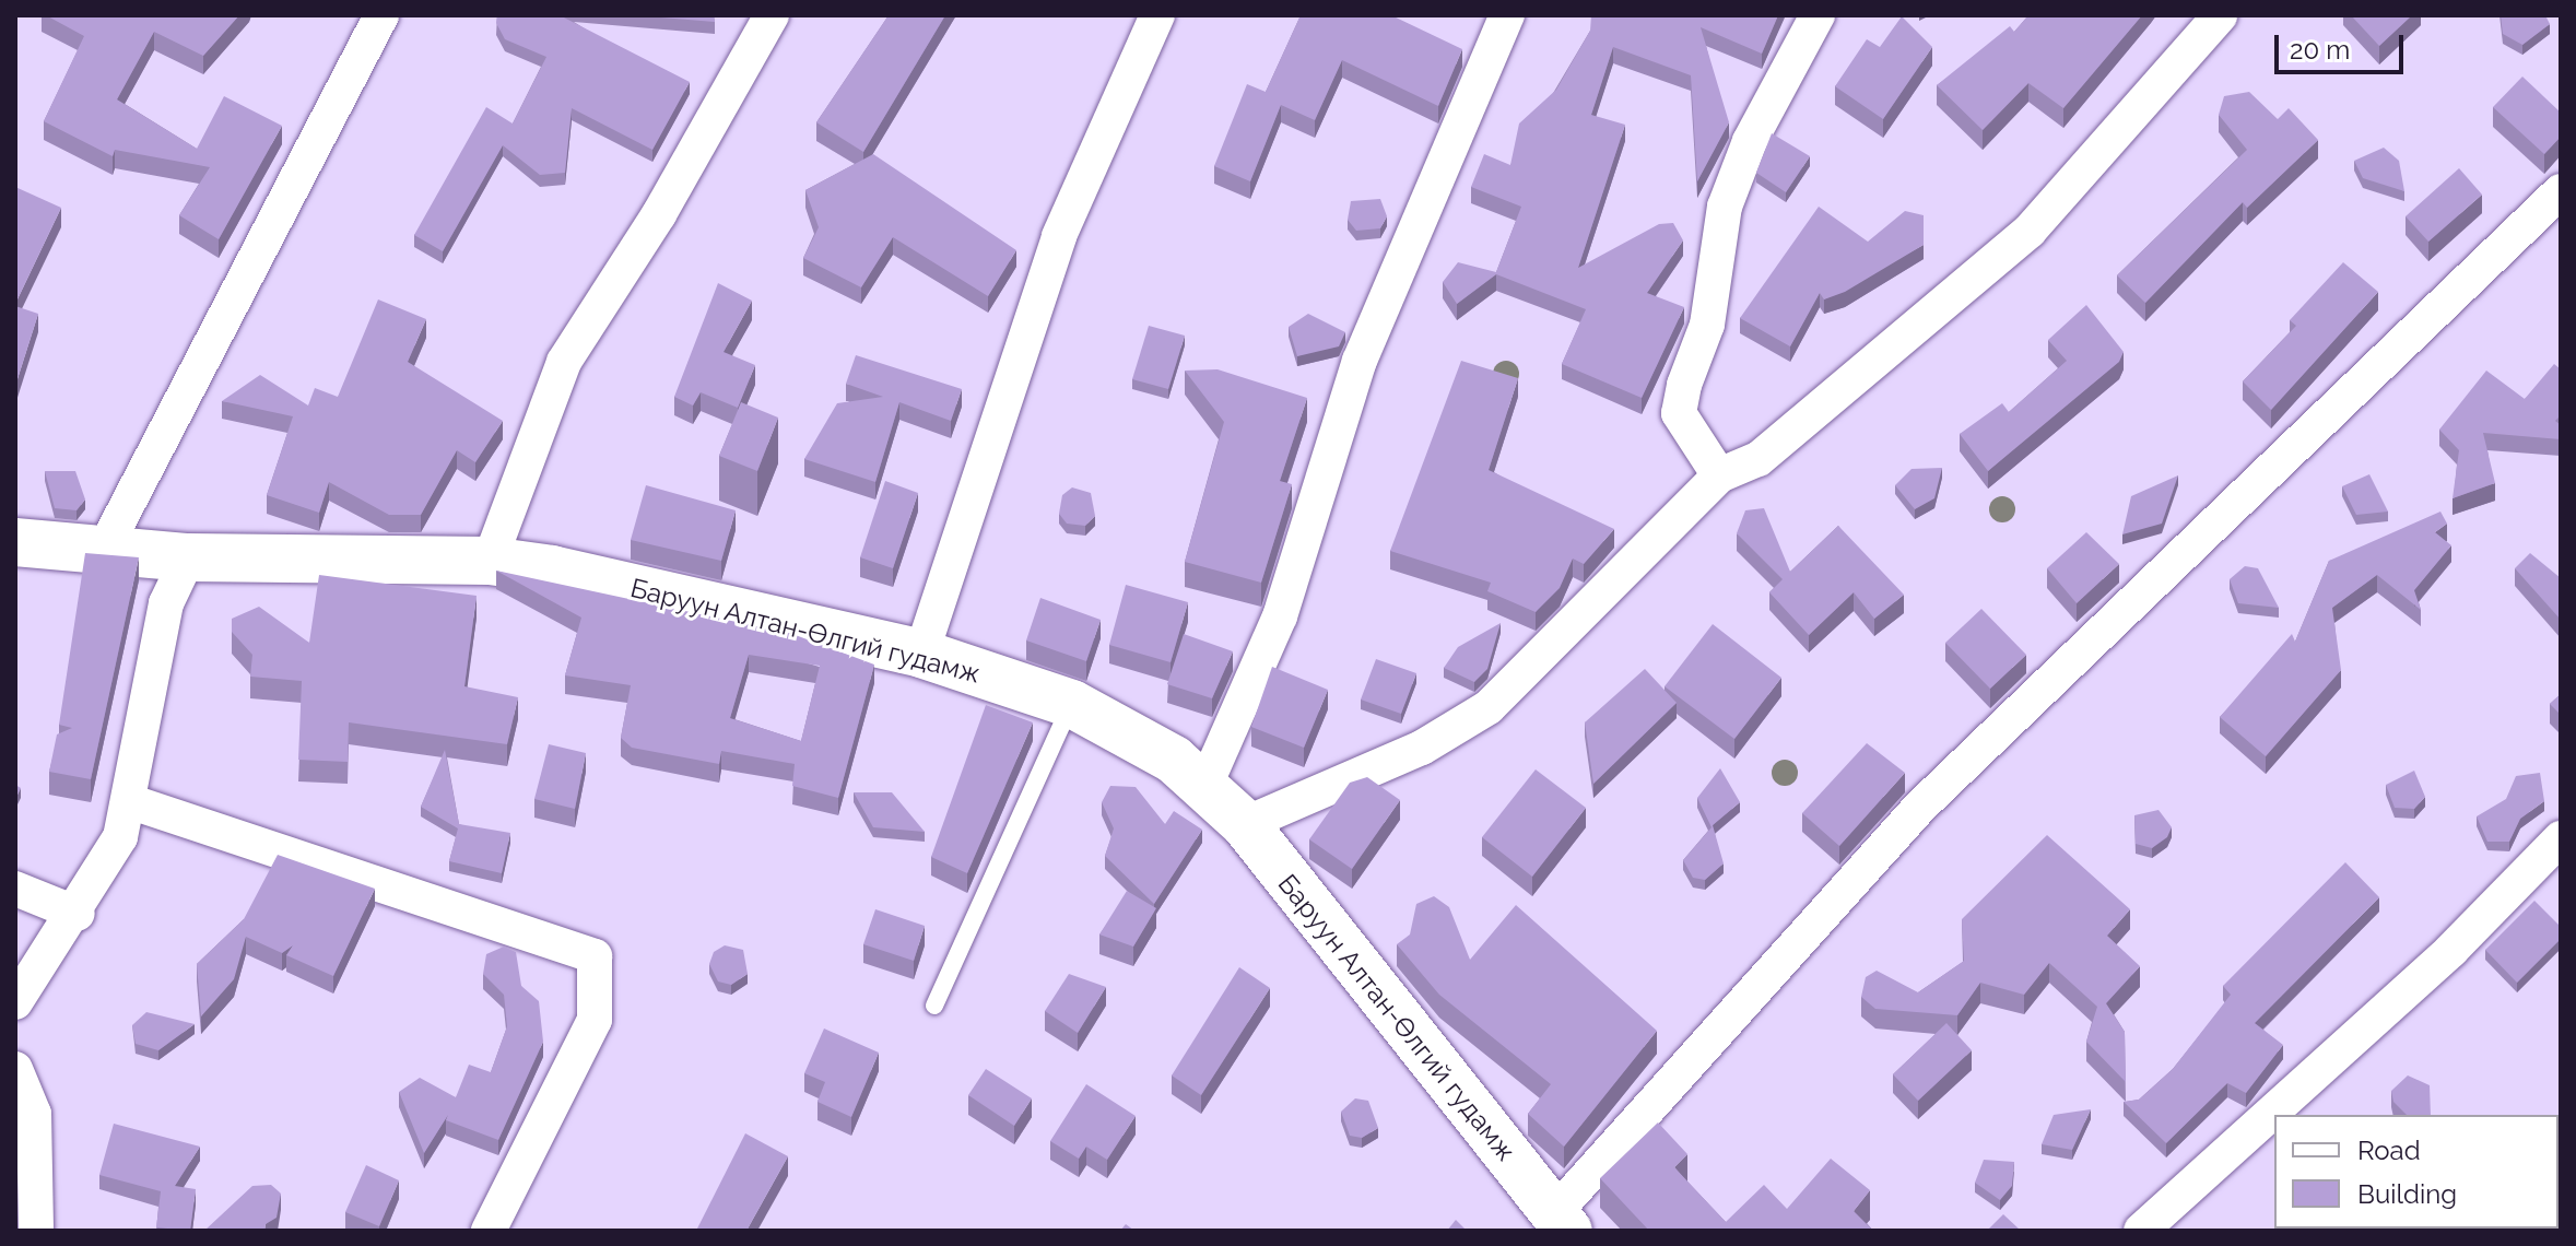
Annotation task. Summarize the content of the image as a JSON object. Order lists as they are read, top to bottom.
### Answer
{
  "streets": {
    "main road": ["Баруун Алтан-Өлгий гудамж"]
  },
  "legend": ["Road", "Building"],
  "scale_bar": "20 m"
}
